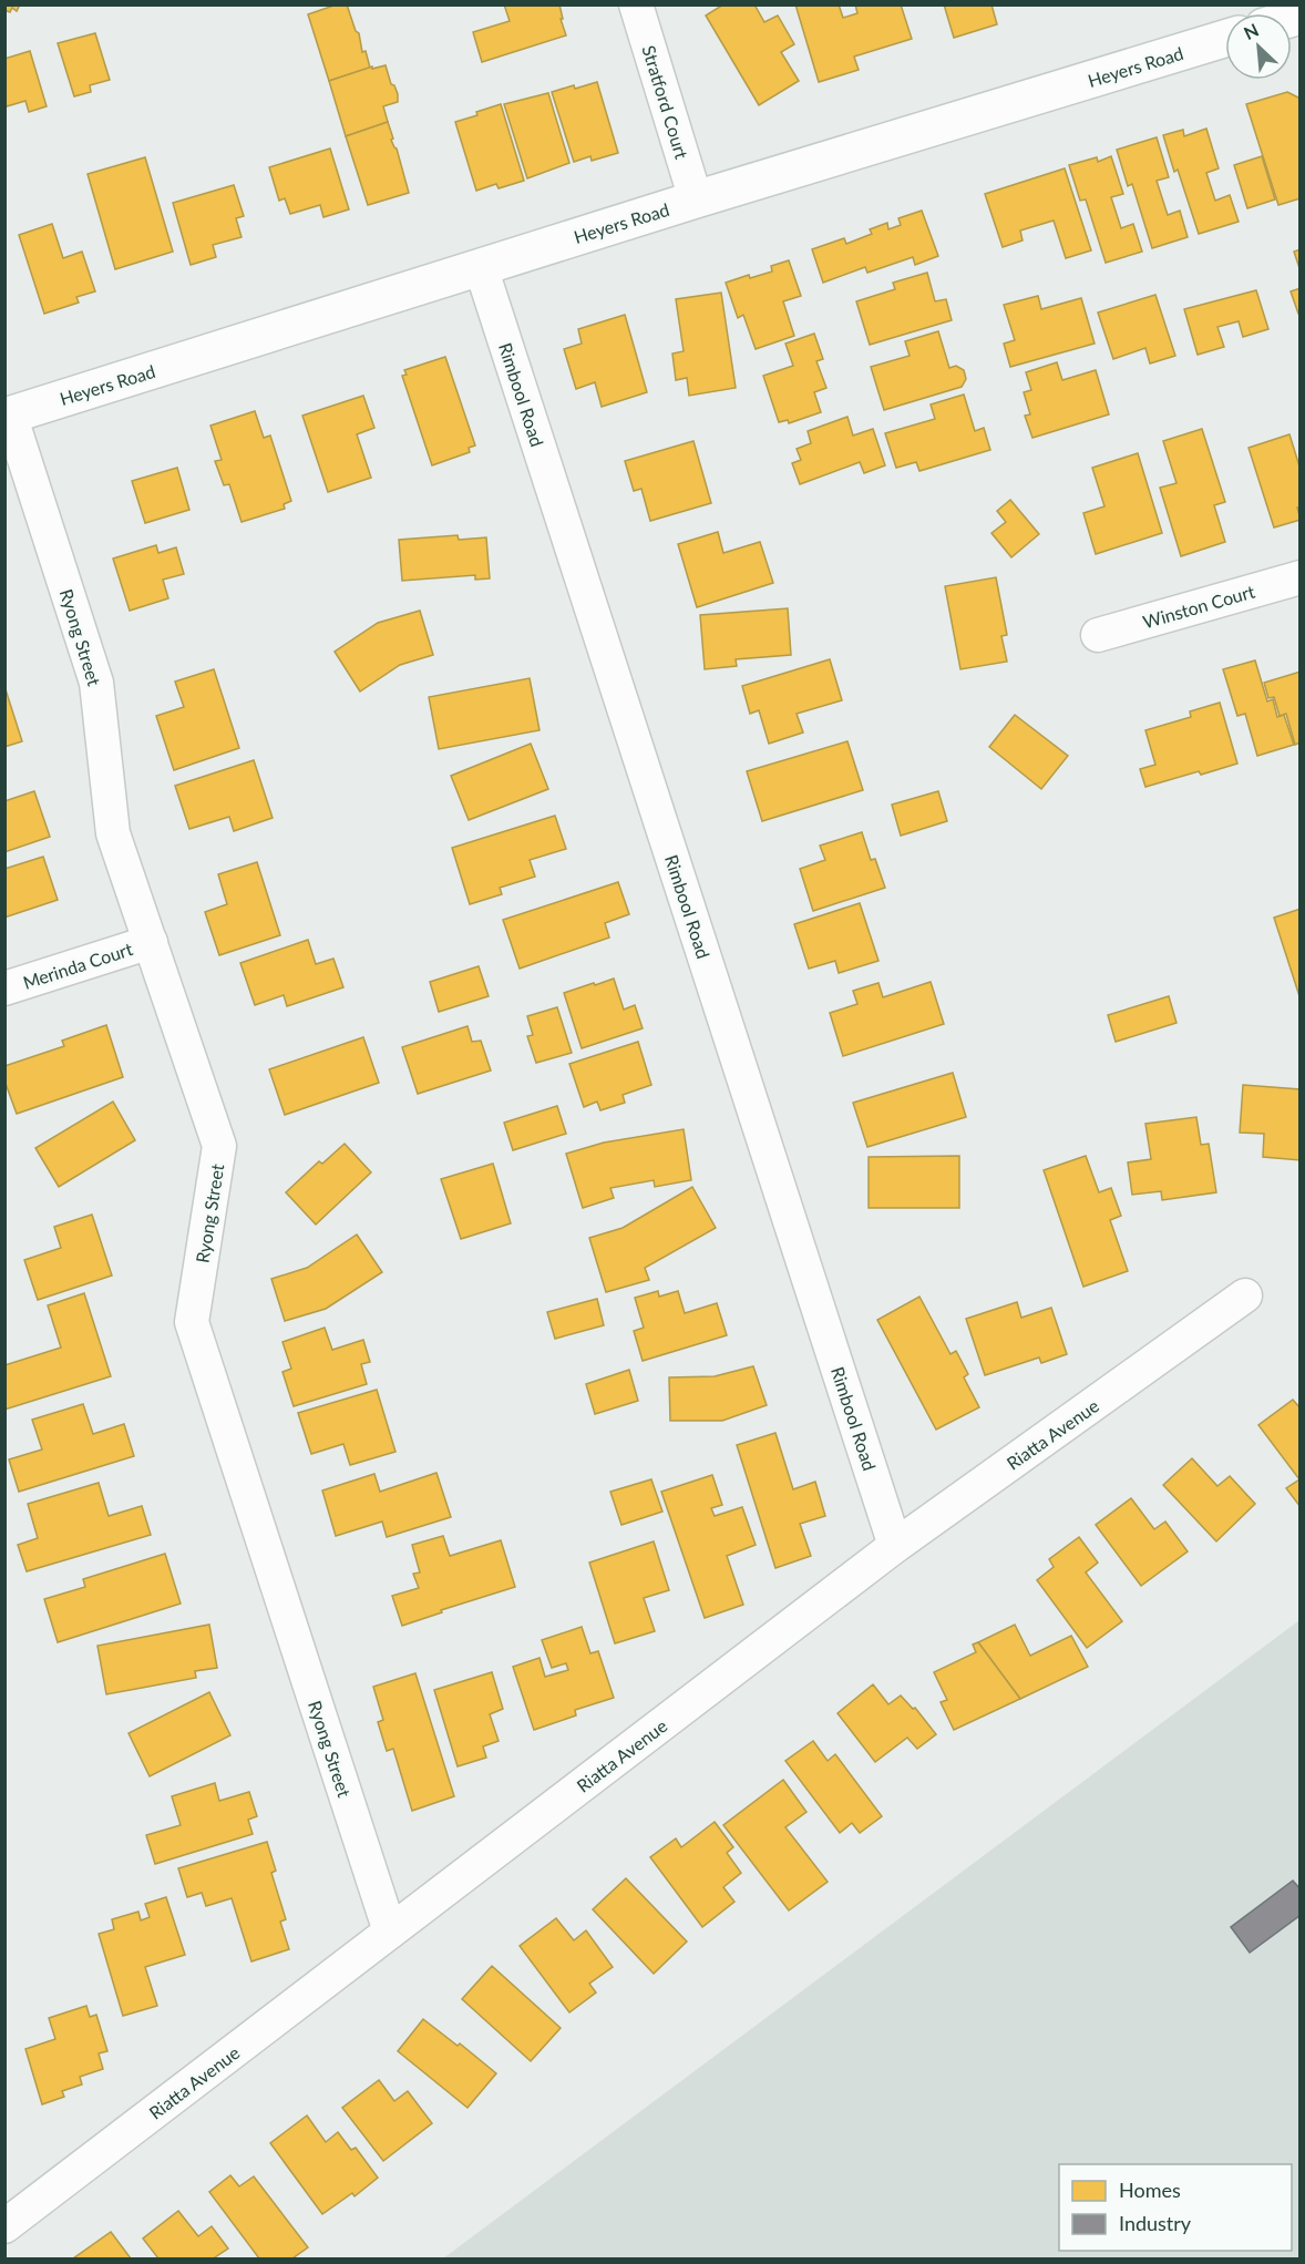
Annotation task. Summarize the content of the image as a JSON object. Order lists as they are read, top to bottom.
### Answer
{
  "streets": {
    "street": [
      "Heyers Road",
      "Stratford Court",
      "Rimbool Road",
      "Winston Court",
      "Ryong Street",
      "Merinda Court",
      "Riatta Avenue"
    ]
  },
  "crossings": [
    ["Heyers Road", "Stratford Court"],
    ["Heyers Road", "Rimbool Road"],
    ["Heyers Road", "Ryong Street"],
    ["Rimbool Road", "Riatta Avenue"],
    ["Ryong Street", "Merinda Court"],
    ["Ryong Street", "Riatta Avenue"]
  ],
  "legend": ["Homes", "Industry"],
  "north": "top left"
}
